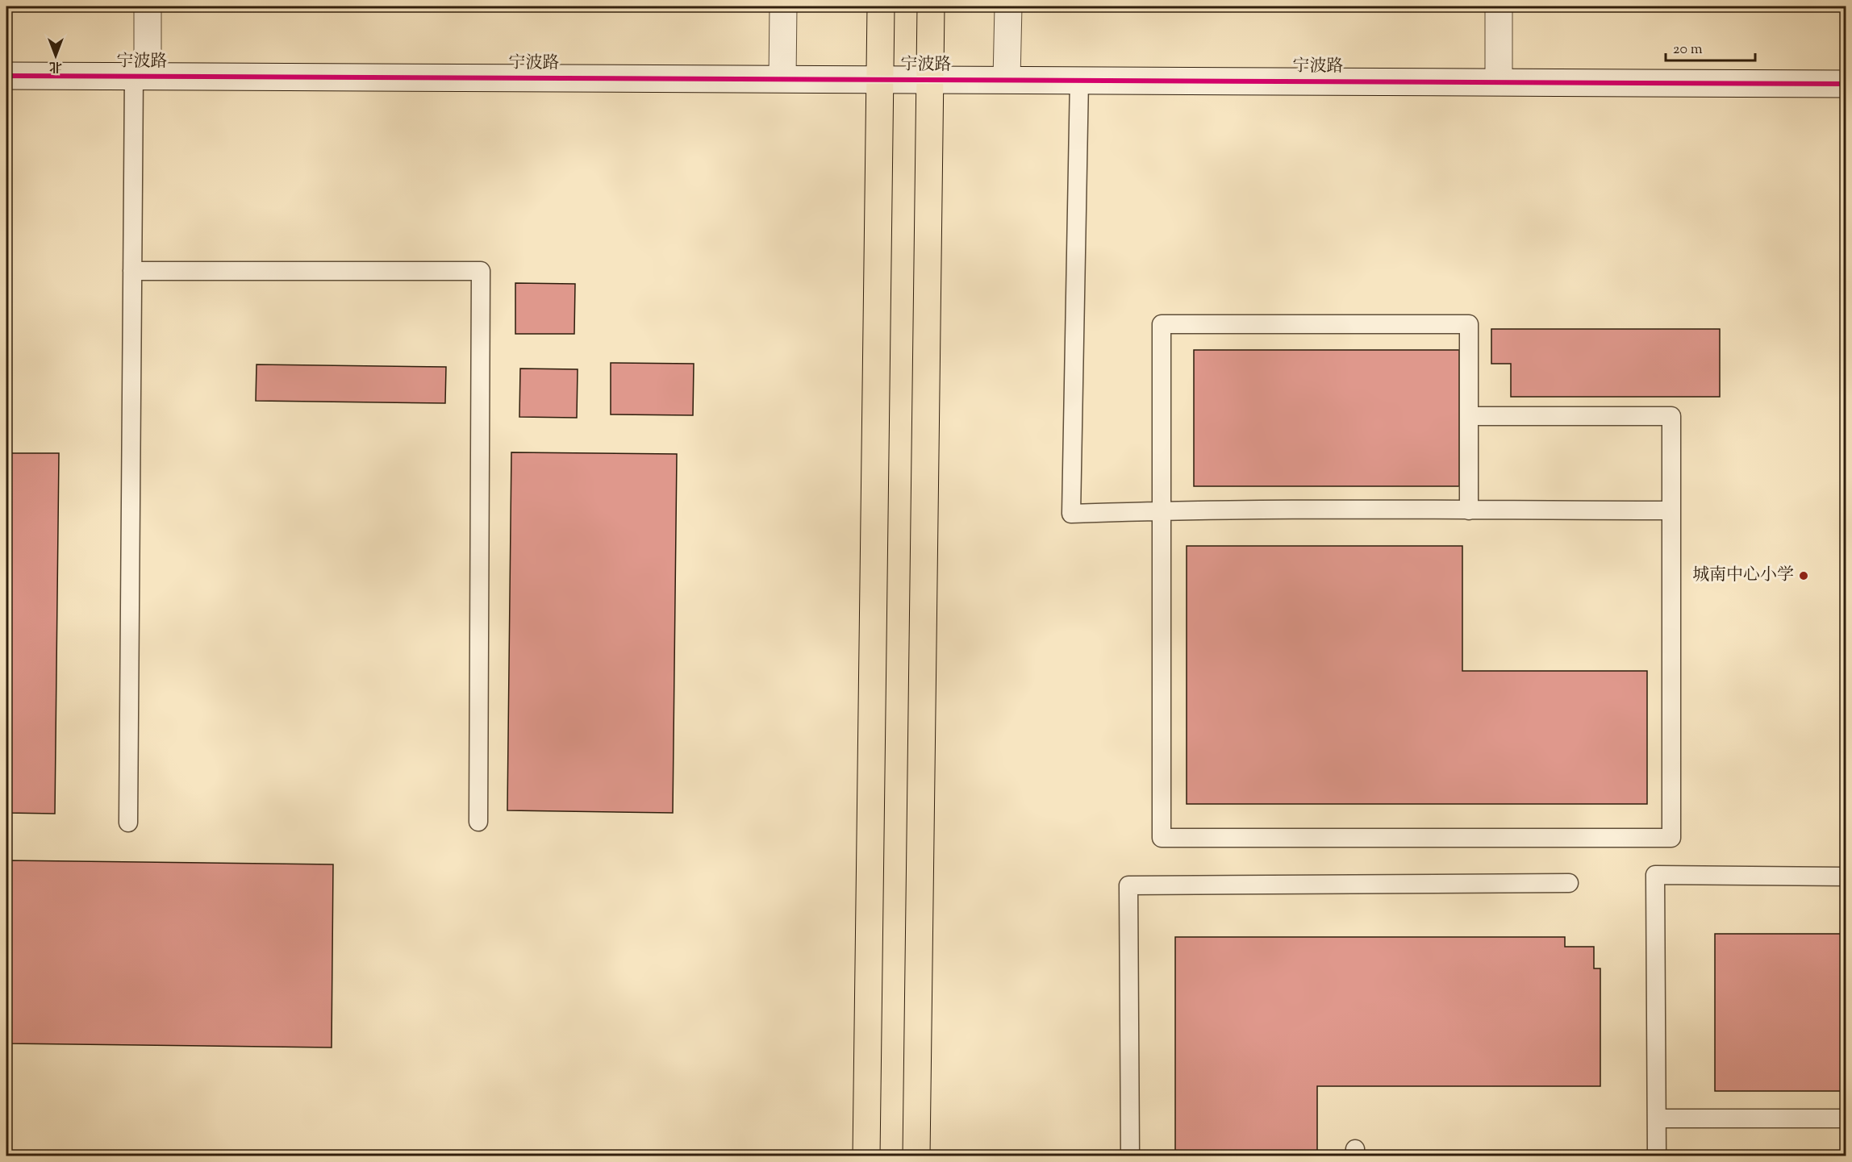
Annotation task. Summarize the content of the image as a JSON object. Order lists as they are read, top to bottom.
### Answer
{
  "streets": {
    "street": ["宁波路"]
  },
  "places": ["城南中心小学"],
  "scale_bar": "20 m",
  "north": "bottom"
}
